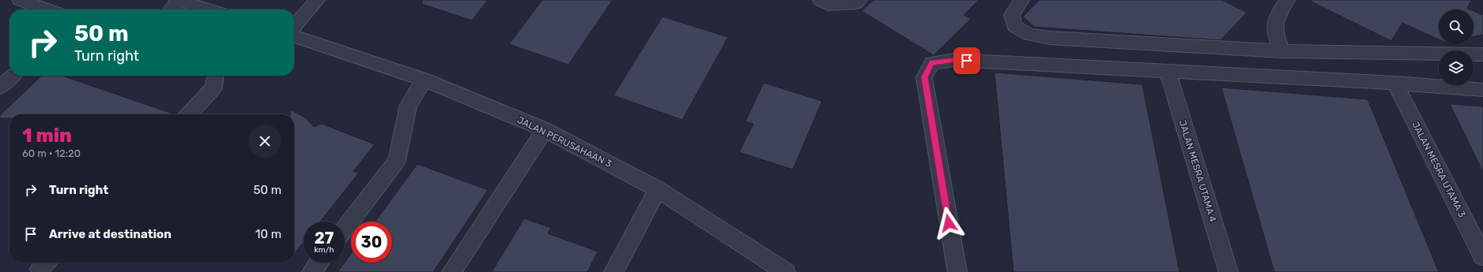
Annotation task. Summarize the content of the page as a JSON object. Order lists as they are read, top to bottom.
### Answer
{
  "streets": {
    "street": ["JALAN PERUSAHAAN 3", "JALAN MESRA UTAMA 3", "JALAN MESRA UTAMA 4"]
  },
  "page": {
    "turn": ["50 m", "Turn right"],
    "heading": ["1 min", "60 m · 12:20"],
    "list": [
      {
        "name": "Turn right",
        "value": "50 m"
      },
      {
        "name": "Arrive at destination",
        "value": "10 m"
      }
    ],
    "speed": "27 km/h",
    "limit": "30"
  }
}
